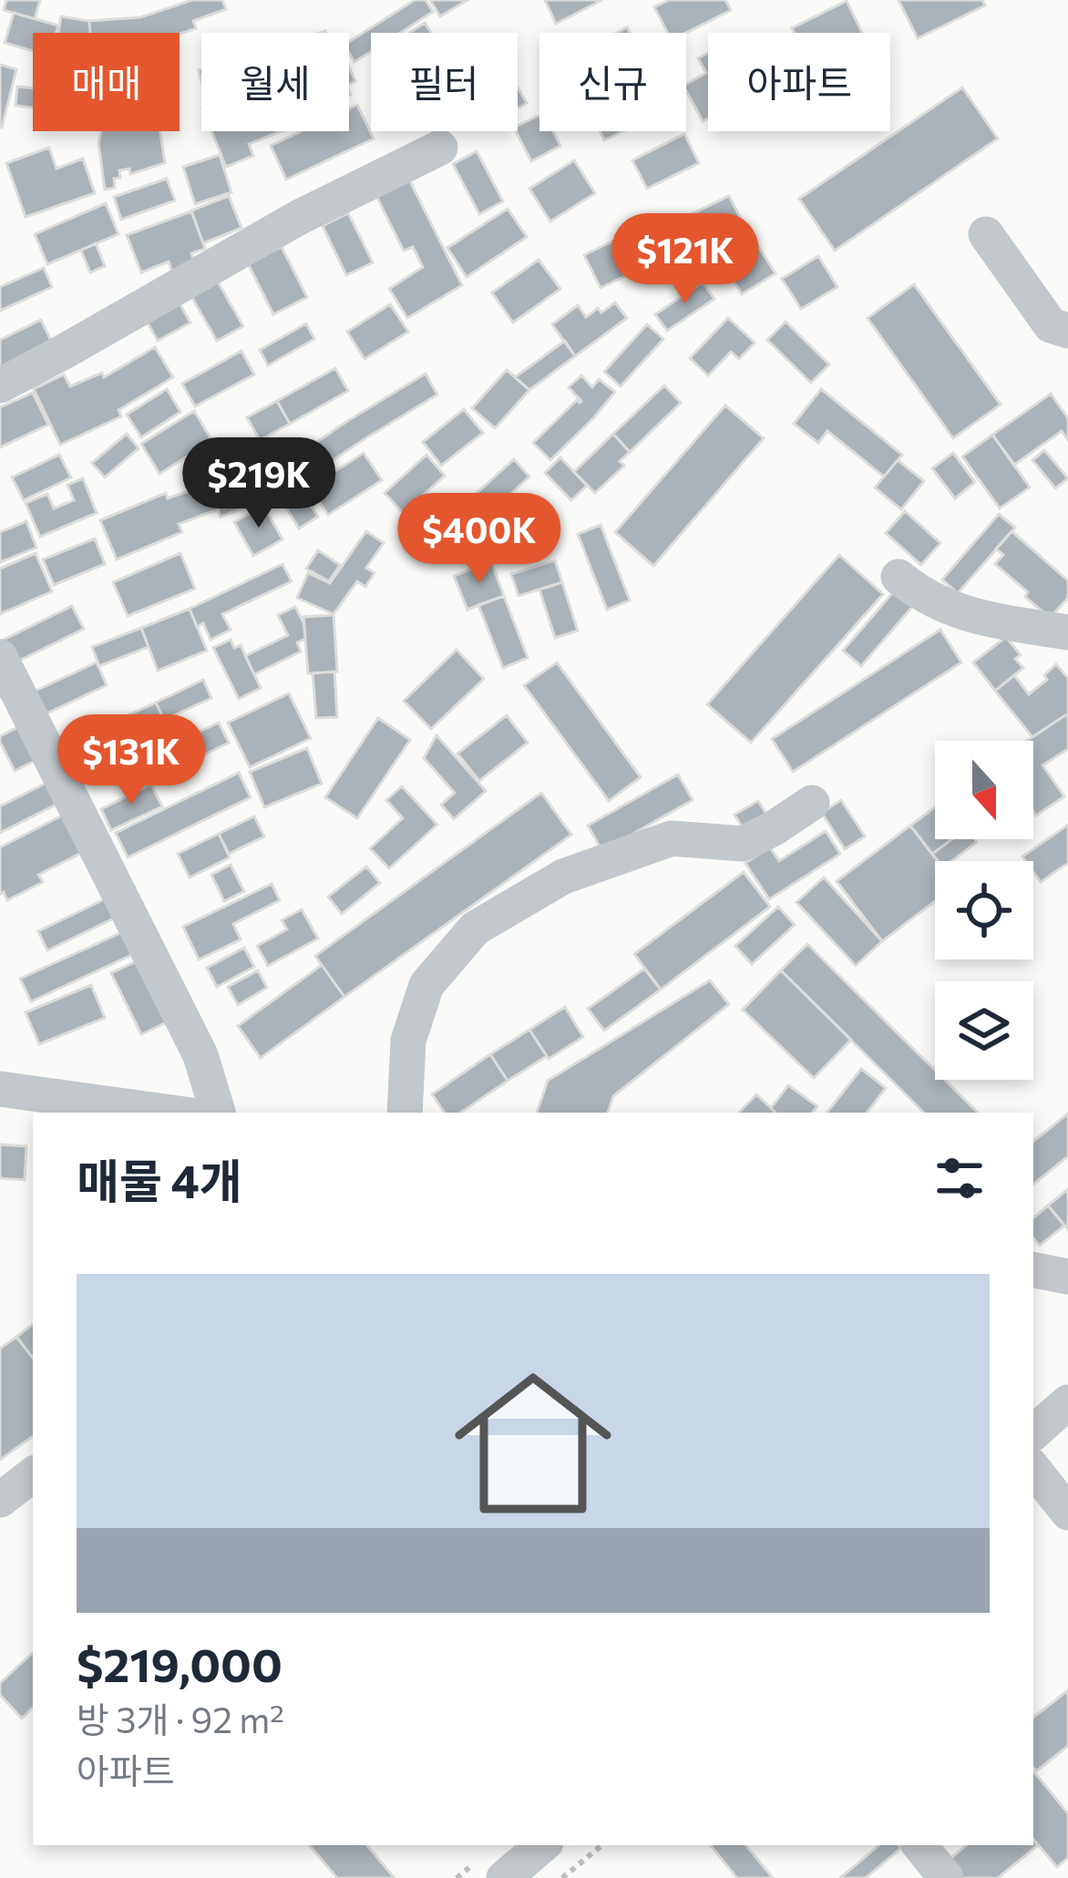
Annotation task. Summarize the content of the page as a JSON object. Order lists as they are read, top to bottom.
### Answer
{
  "north": "bottom",
  "page": {
    "chip": [
      "매매",
      "월세",
      "필터",
      "신규",
      "아파트"
    ],
    "price": [
      "$121K",
      "$219K",
      "$400K",
      "$131K"
    ],
    "heading": "매물 4개",
    "list": [
      {
        "name": "$219,000",
        "note": "방 3개 · 92 m² · 아파트"
      }
    ]
  }
}
